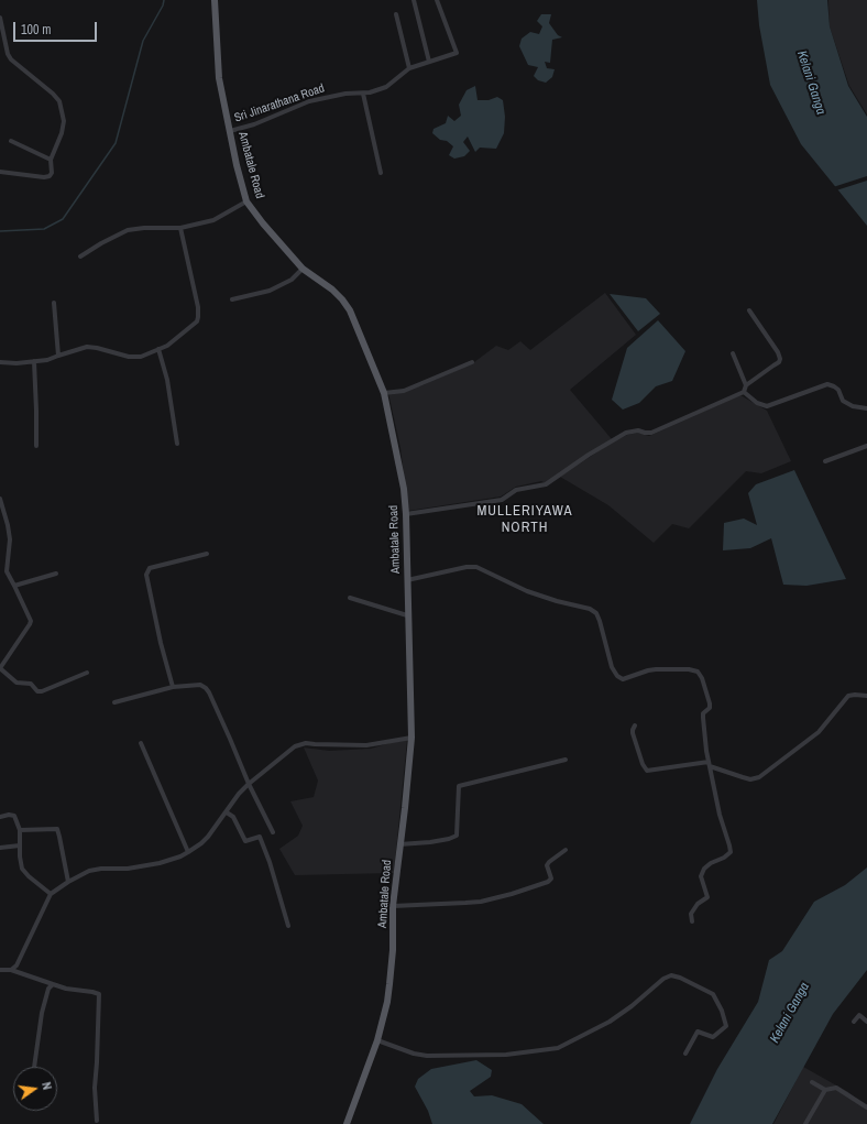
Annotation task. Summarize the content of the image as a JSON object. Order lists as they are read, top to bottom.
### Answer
{
  "streets": {
    "main road": ["Ambatale Road"],
    "street": ["Sri Jinarathana Road"]
  },
  "crossings": [
    ["Sri Jinarathana Road", "Ambatale Road"]
  ],
  "districts": ["MULLERIYAWA NORTH"],
  "water": ["Kelani Ganga"],
  "scale_bar": "100 m",
  "north": "right"
}
